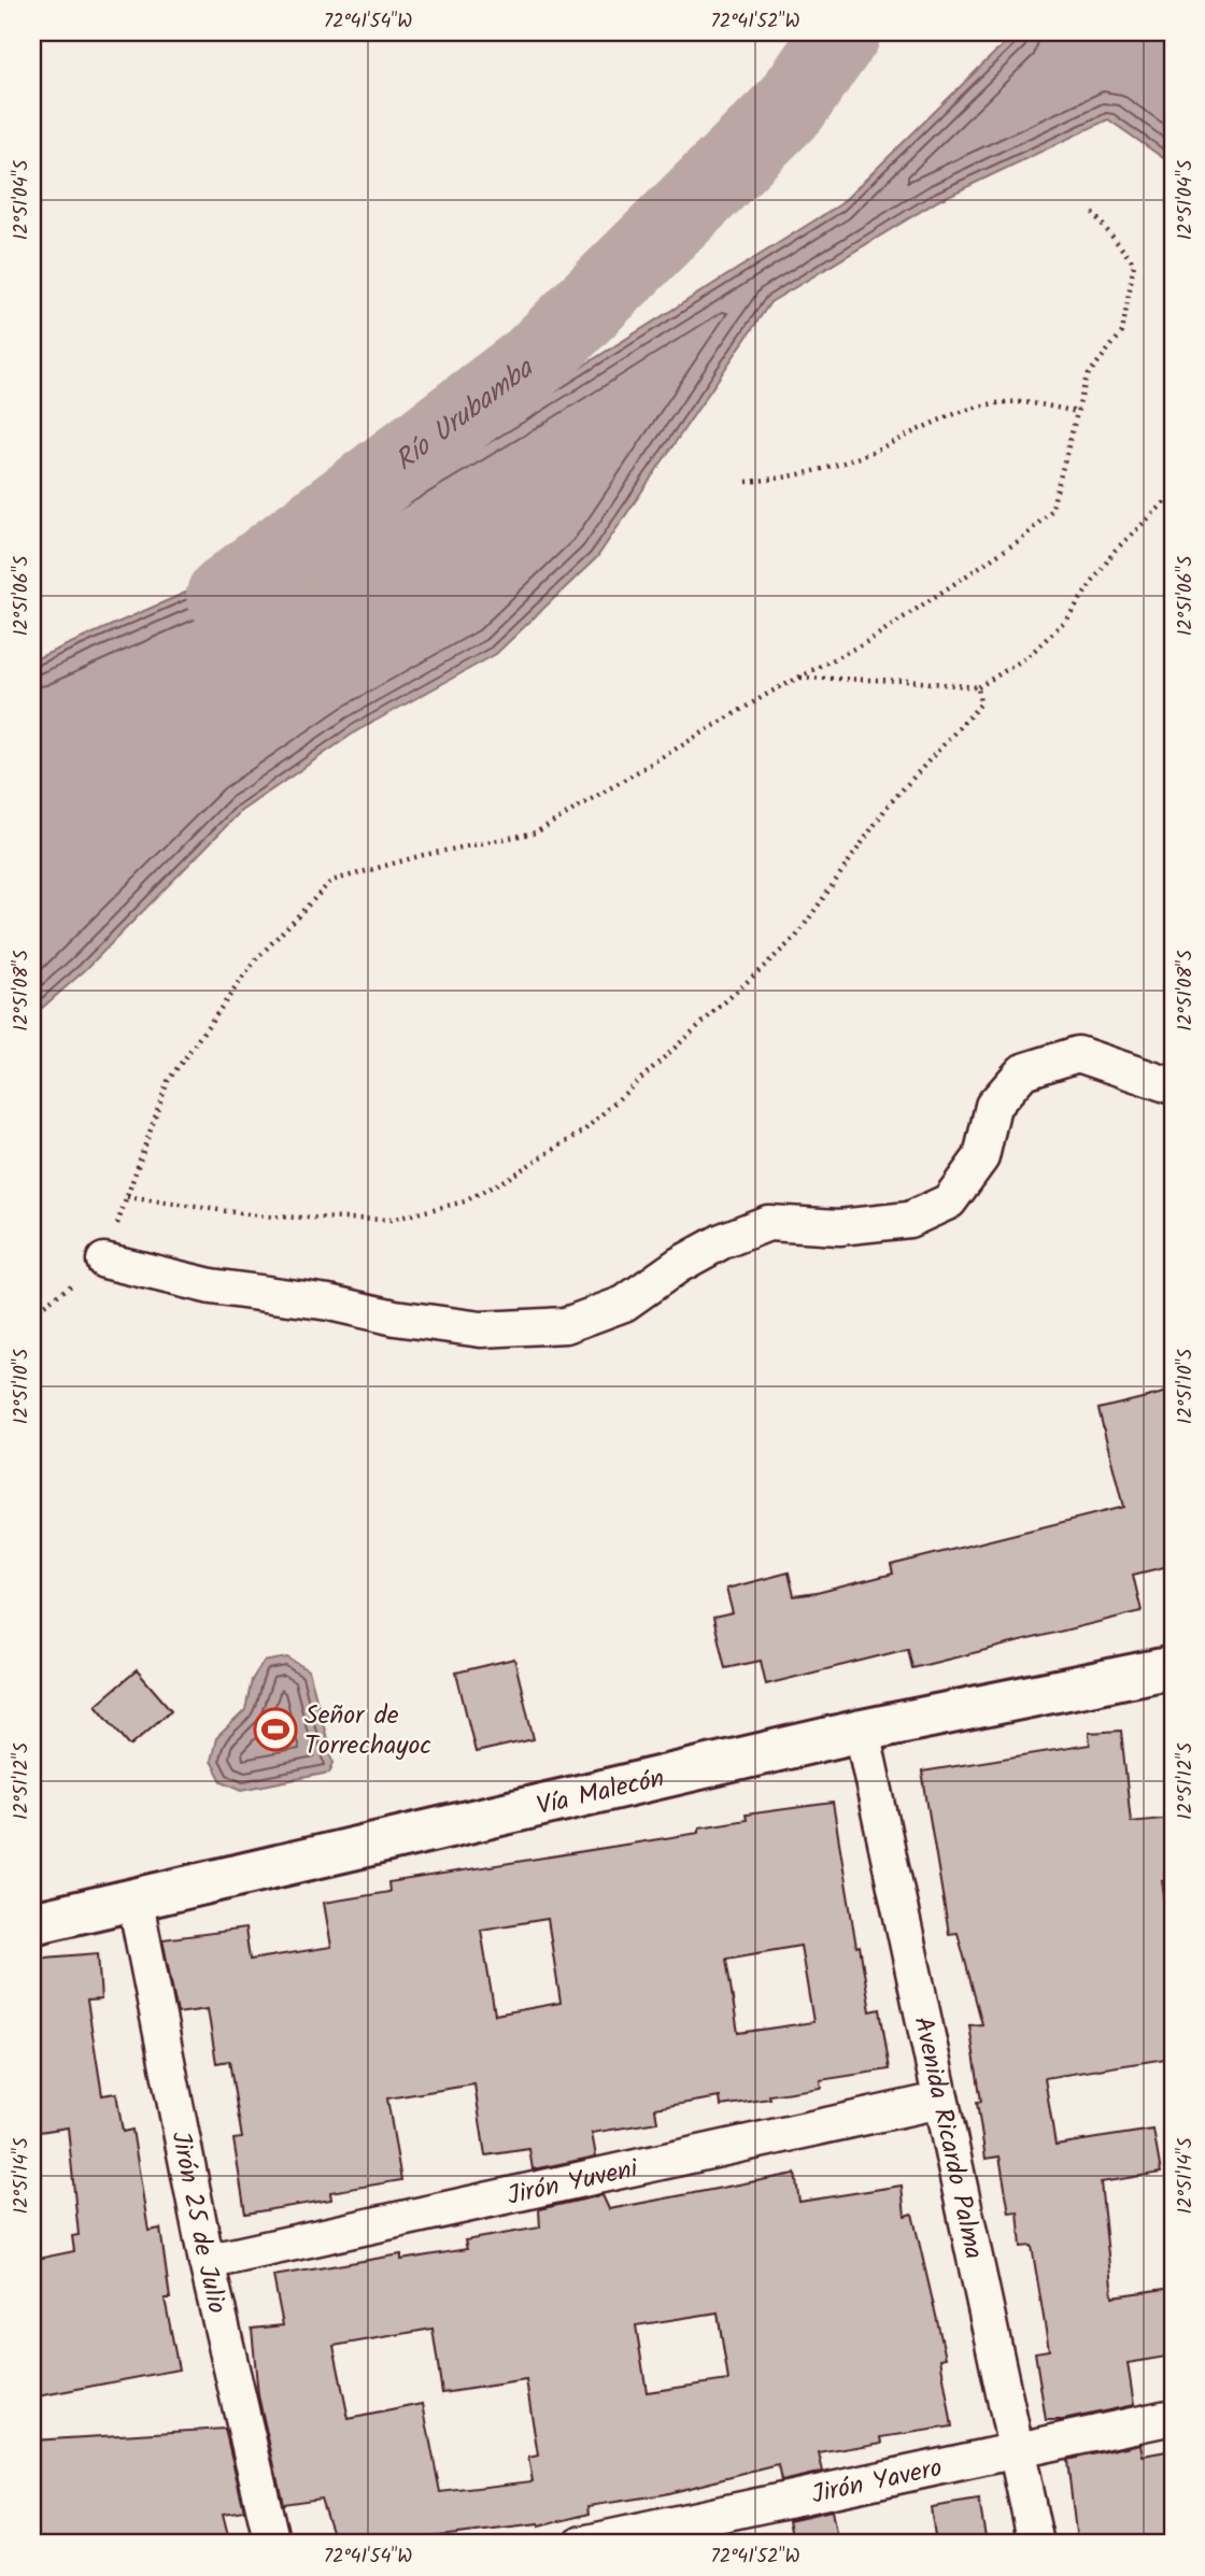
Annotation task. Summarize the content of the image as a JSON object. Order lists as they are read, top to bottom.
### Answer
{
  "streets": {
    "main road": ["Vía Malecón"],
    "street": [
      "Avenida Ricardo Palma",
      "Jirón Yuveni",
      "Jirón 25 de Julio",
      "Jirón Yavero"
    ]
  },
  "crossings": [
    ["Vía Malecón", "Avenida Ricardo Palma"],
    ["Vía Malecón", "Jirón 25 de Julio"],
    ["Avenida Ricardo Palma", "Jirón Yuveni"],
    ["Avenida Ricardo Palma", "Jirón Yavero"],
    ["Jirón Yuveni", "Jirón 25 de Julio"]
  ],
  "water": ["Río Urubamba"],
  "places": {
    "sports": ["Señor de Torrechayoc"]
  },
  "coordinates": [
    "72°41'54\"W",
    "72°41'52\"W",
    "12°51'04\"S",
    "12°51'06\"S",
    "12°51'08\"S",
    "12°51'10\"S",
    "12°51'12\"S",
    "12°51'14\"S"
  ]
}
